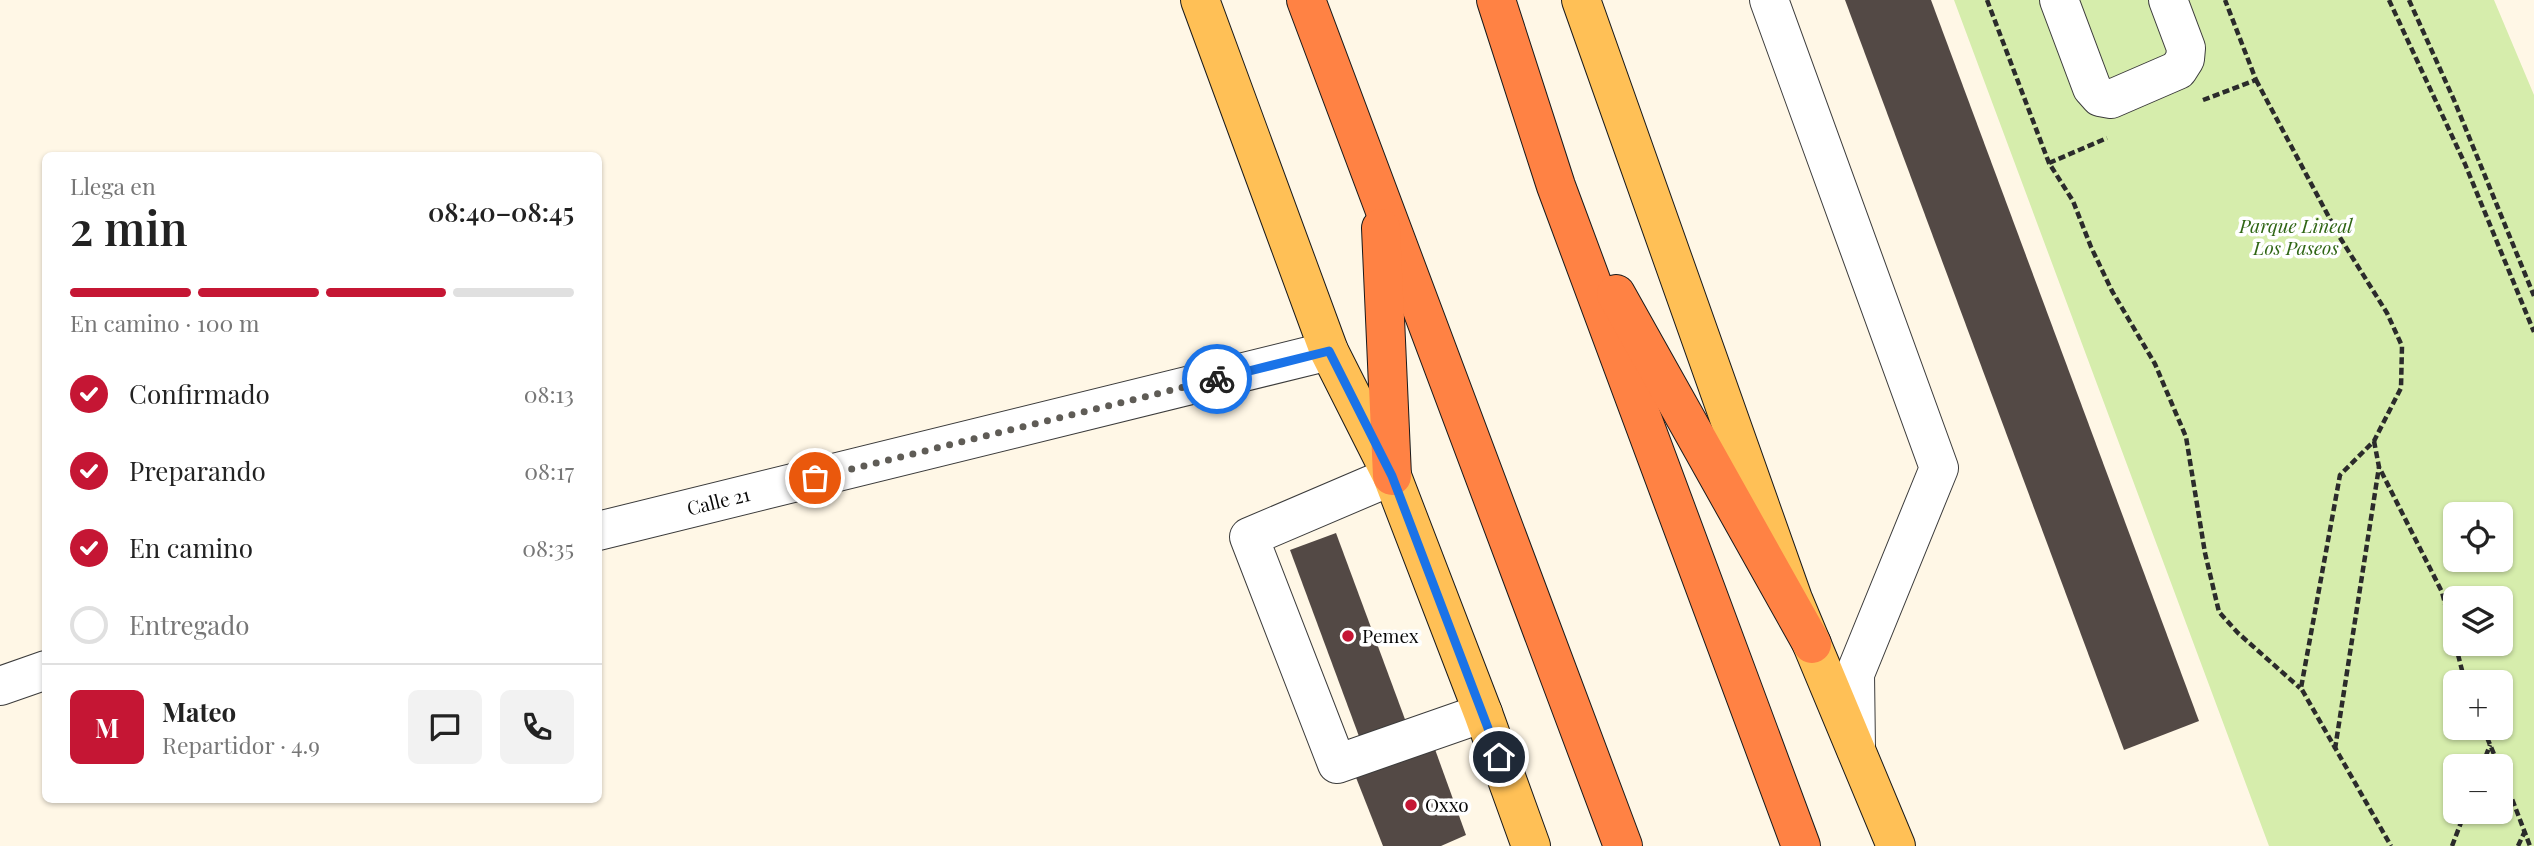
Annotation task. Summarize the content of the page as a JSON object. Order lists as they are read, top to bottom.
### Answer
{
  "streets": {
    "street": ["Calle 21"]
  },
  "parks": ["Parque Lineal Los Paseos"],
  "places": ["Pemex", "Oxxo"],
  "page": {
    "heading": ["2 min", "Llega en", "08:40–08:45"],
    "panel": ["Mateo", "Repartidor · 4.9"],
    "bar": "En camino · 100 m",
    "list": [
      ["Confirmado", "08:13"],
      ["Preparando", "08:17"],
      ["En camino", "08:35"],
      "Entregado"
    ],
    "map_buttons": ["+", "−"],
    "round": "M"
  }
}
